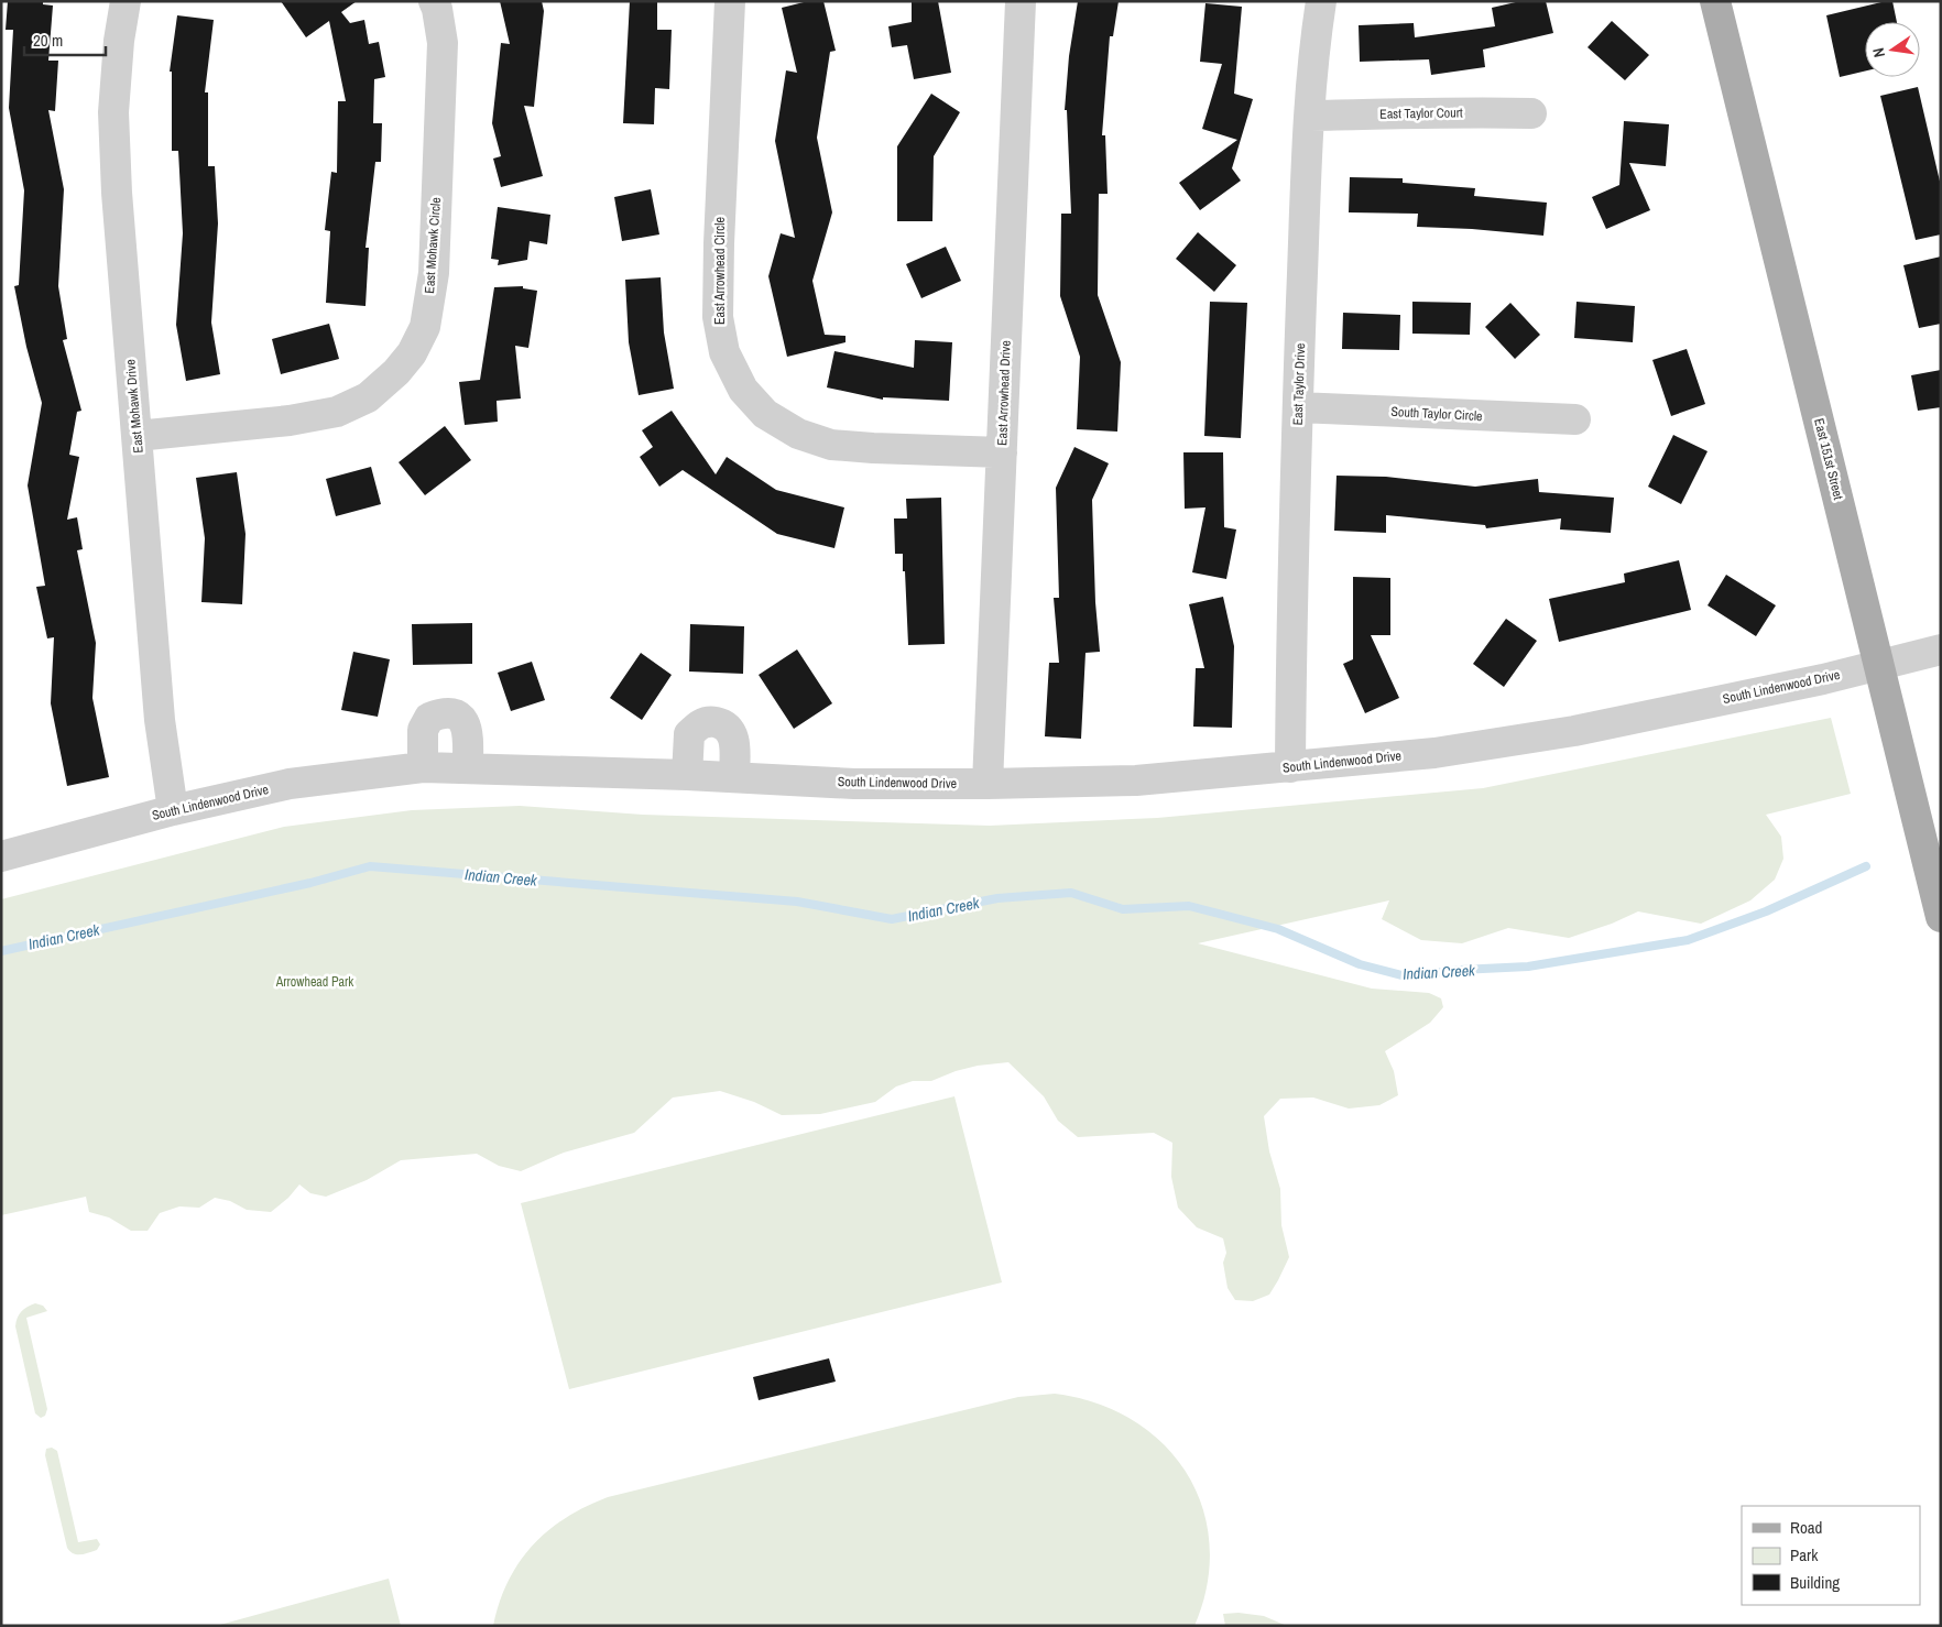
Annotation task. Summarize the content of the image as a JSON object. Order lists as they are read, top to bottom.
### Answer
{
  "streets": {
    "main road": ["East 151st Street"],
    "street": [
      "East Taylor Court",
      "East Mohawk Circle",
      "East Arrowhead Circle",
      "East Taylor Drive",
      "East Arrowhead Drive",
      "East Mohawk Drive",
      "South Taylor Circle",
      "South Lindenwood Drive"
    ]
  },
  "crossings": [
    ["East Taylor Court", "East Taylor Drive"],
    ["East Mohawk Circle", "East Mohawk Drive"],
    ["East Arrowhead Circle", "East Arrowhead Drive"],
    ["East Taylor Drive", "South Taylor Circle"],
    ["East Taylor Drive", "South Lindenwood Drive"],
    ["East Arrowhead Drive", "South Lindenwood Drive"],
    ["East Mohawk Drive", "South Lindenwood Drive"],
    ["East 151st Street", "South Lindenwood Drive"]
  ],
  "water": ["Indian Creek"],
  "parks": ["Arrowhead Park"],
  "legend": ["Road", "Park", "Building"],
  "scale_bar": "20 m",
  "north": "left"
}
